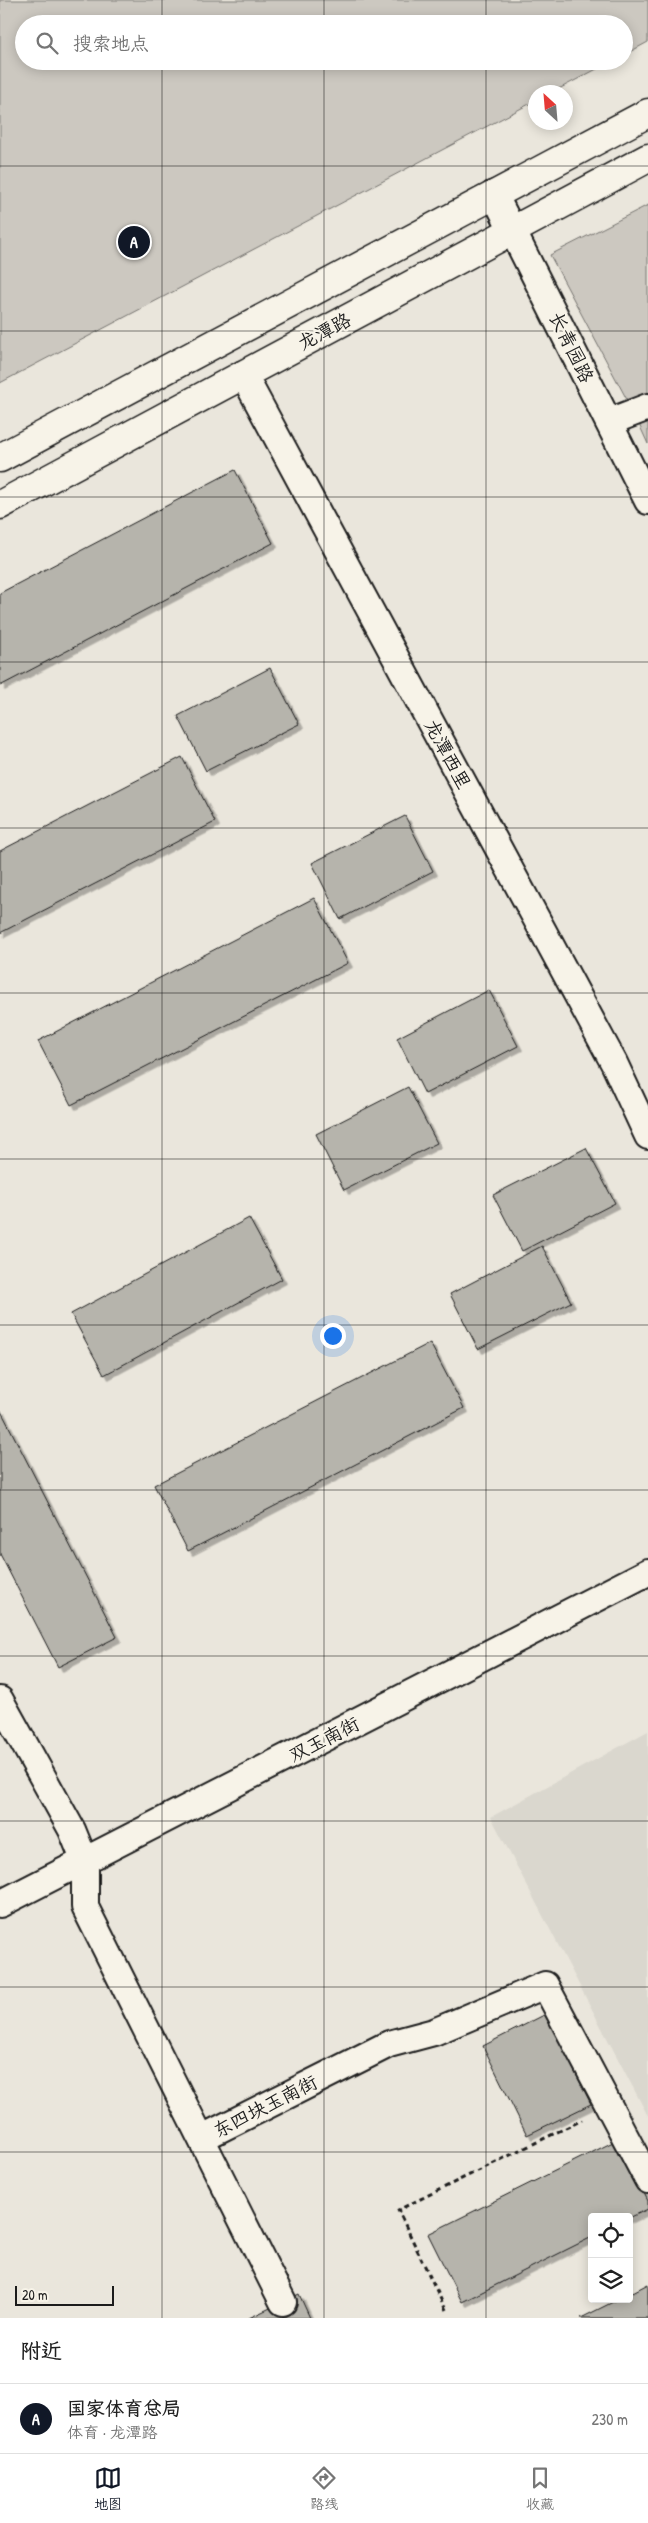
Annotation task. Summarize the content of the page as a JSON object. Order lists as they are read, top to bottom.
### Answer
{
  "streets": {
    "street": [
      "龙潭路",
      "长青园路",
      "龙潭西里",
      "双玉南街",
      "东四块玉南街"
    ]
  },
  "crossings": [
    ["龙潭路", "长青园路"],
    ["龙潭路", "龙潭西里"],
    ["双玉南街", "东四块玉南街"]
  ],
  "scale_bar": "20 m",
  "north": "top left",
  "page": {
    "search": "搜索地点",
    "pins": "A",
    "scale": "20 m",
    "heading": "附近",
    "list": [
      {
        "mark": "A",
        "name": "国家体育总局",
        "note": "体育 · 龙潭路",
        "value": "230 m"
      }
    ],
    "nav": ["地图", "路线", "收藏"]
  }
}
